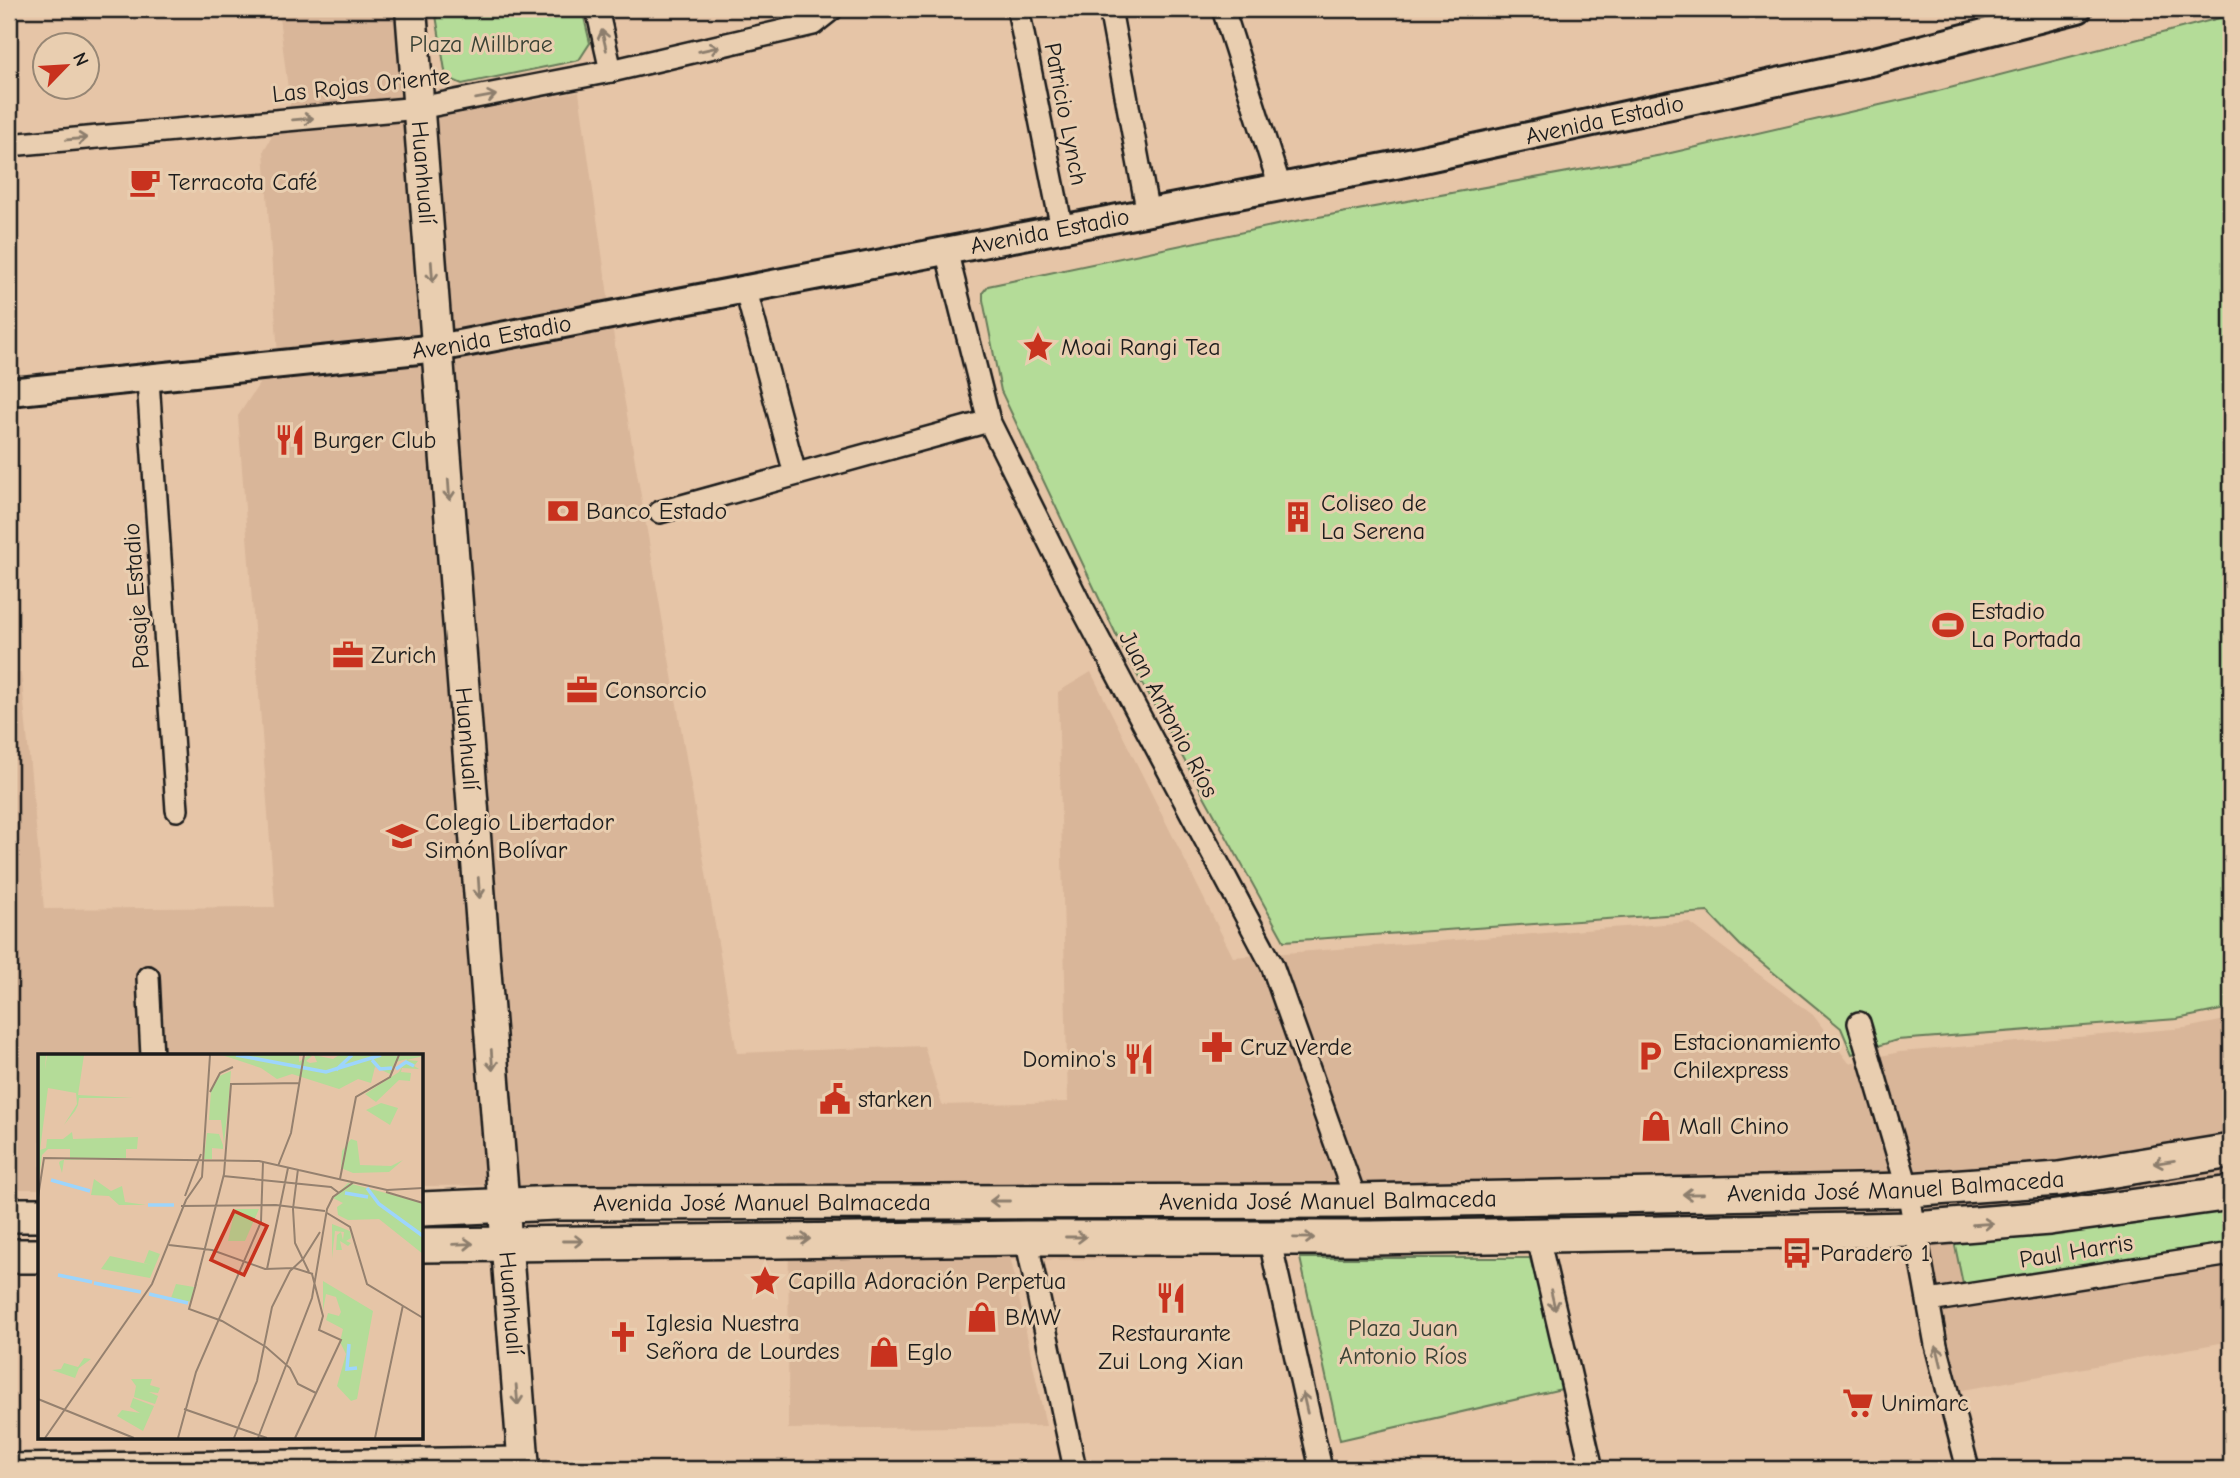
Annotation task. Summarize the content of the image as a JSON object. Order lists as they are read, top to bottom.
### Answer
{
  "streets": {
    "main road": ["Huanhualí", "Avenida José Manuel Balmaceda"],
    "street": [
      "Las Rojas Oriente",
      "Patricio Lynch",
      "Avenida Estadio",
      "Pasaje Estadio",
      "Juan Antonio Ríos",
      "Paul Harris"
    ]
  },
  "crossings": [
    ["Las Rojas Oriente", "Huanhualí"],
    ["Patricio Lynch", "Avenida Estadio"],
    ["Avenida Estadio", "Huanhualí"],
    ["Avenida Estadio", "Pasaje Estadio"],
    ["Avenida Estadio", "Juan Antonio Ríos"],
    ["Huanhualí", "Avenida José Manuel Balmaceda"],
    ["Juan Antonio Ríos", "Avenida José Manuel Balmaceda"]
  ],
  "one_way": ["Las Rojas Oriente", "Huanhualí"],
  "parks": ["Plaza Millbrae", "Plaza Juan Antonio Ríos"],
  "places": {
    "cafe": ["Terracota Café"],
    "place": ["Moai Rangi Tea", "Capilla Adoración Perpetua"],
    "restaurant": ["Burger Club", "Domino's", "Restaurante Zui Long Xian"],
    "bank": ["Banco Estado"],
    "building": ["Coliseo de La Serena"],
    "sports": ["Estadio La Portada"],
    "office": ["Zurich", "Consorcio"],
    "school or university": ["Colegio Libertador Simón Bolívar"],
    "pharmacy": ["Cruz Verde"],
    "parking": ["Estacionamiento Chilexpress"],
    "public building": ["starken"],
    "shop": ["Mall Chino", "BMW", "Eglo"],
    "bus stop": ["Paradero 1"],
    "church": ["Iglesia Nuestra Señora de Lourdes"],
    "supermarket": ["Unimarc"]
  },
  "north": "top right"
}
